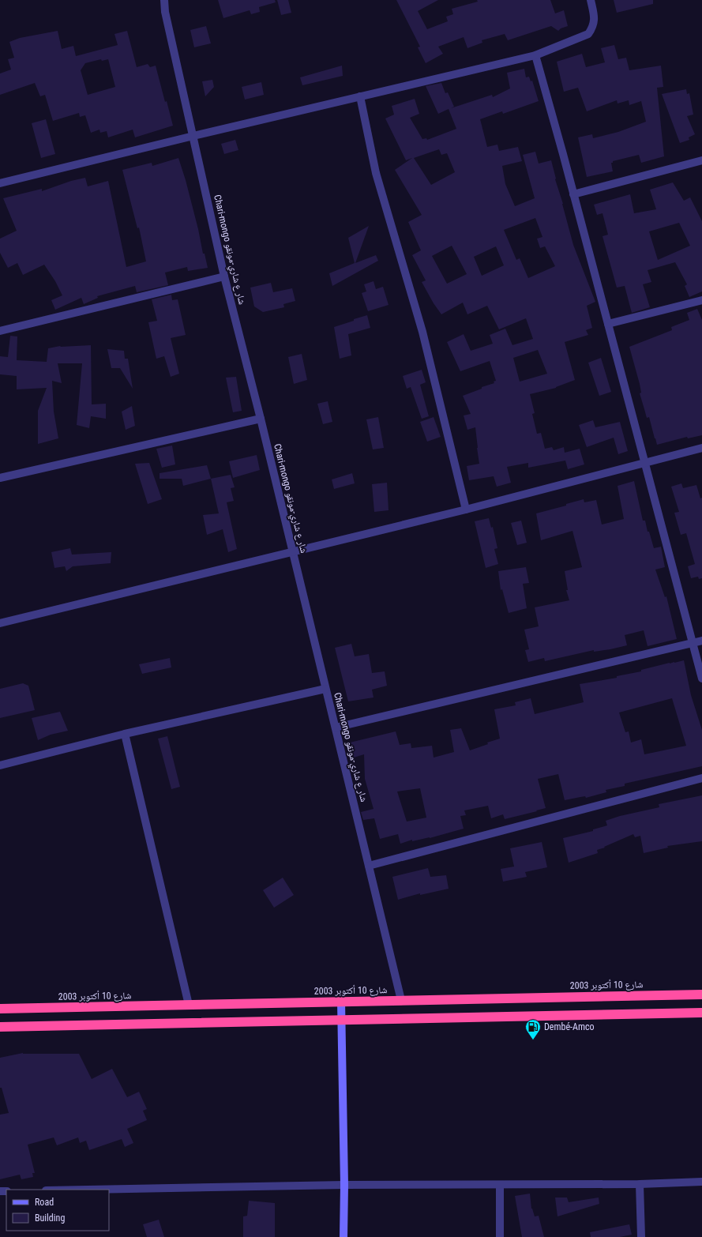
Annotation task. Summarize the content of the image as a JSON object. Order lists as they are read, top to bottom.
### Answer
{
  "streets": {
    "highway": ["شارع 10 أكتوبر 2003"],
    "street": ["Chari-mongo شار ع شاري-مونقو"]
  },
  "crossings": [
    ["Chari-mongo شار ع شاري-مونقو", "شارع 10 أكتوبر 2003"]
  ],
  "places": {
    "fuel station": ["Dembé-Amco"]
  },
  "legend": ["Road", "Building"]
}
